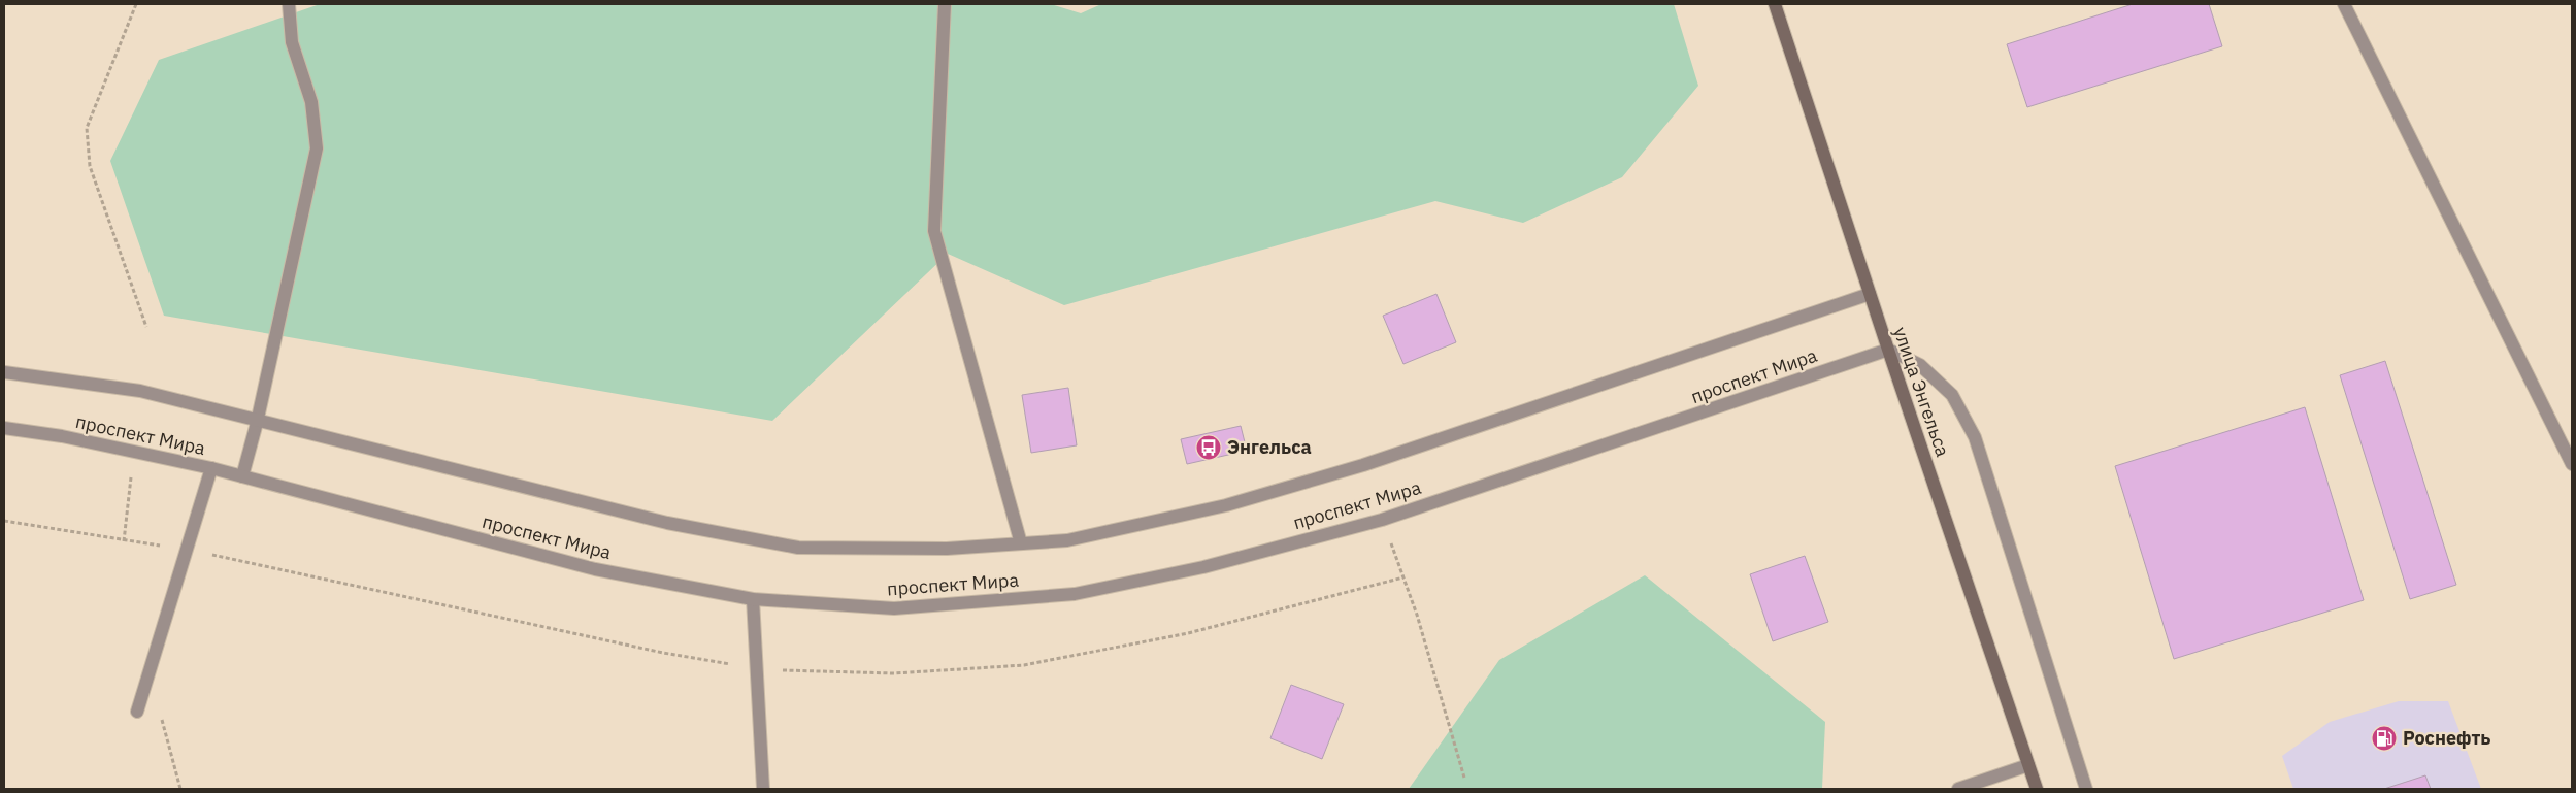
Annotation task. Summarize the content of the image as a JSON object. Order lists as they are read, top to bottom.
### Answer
{
  "streets": {
    "main road": ["улица Энгельса"],
    "street": ["проспект Мира"]
  },
  "crossings": [
    ["проспект Мира", "улица Энгельса"]
  ],
  "places": {
    "bus stop": ["Энгельса"],
    "fuel station": ["Роснефть"]
  }
}
